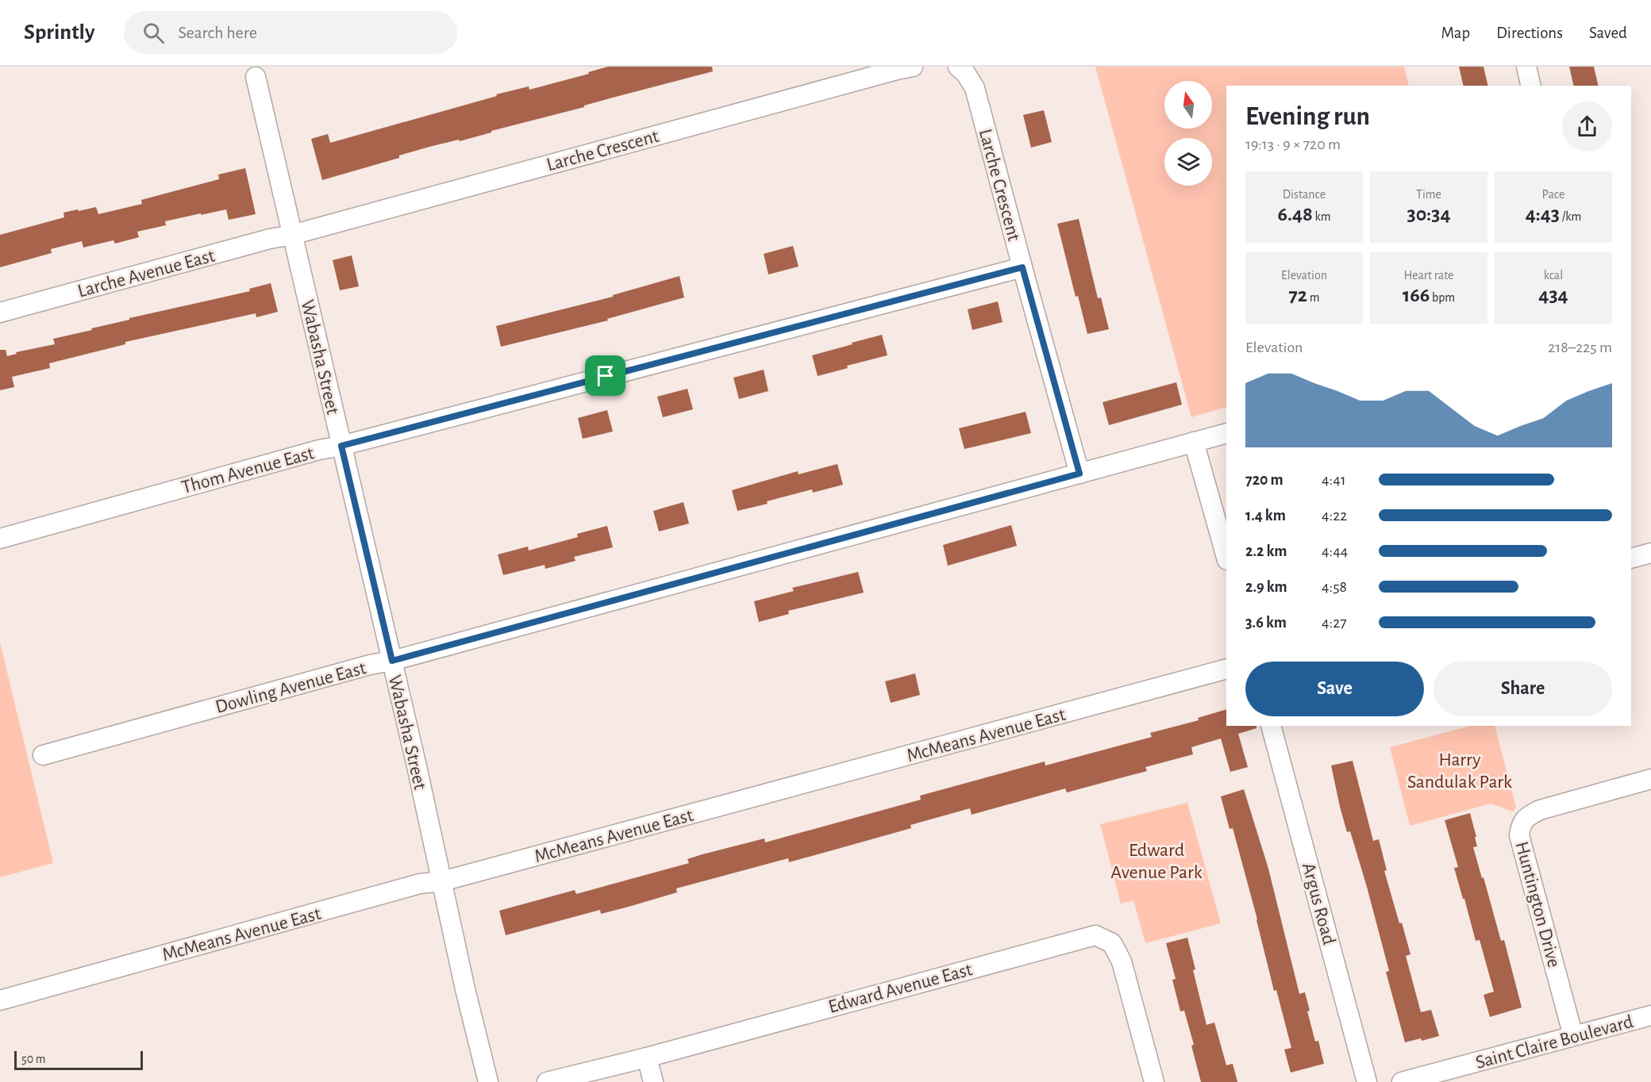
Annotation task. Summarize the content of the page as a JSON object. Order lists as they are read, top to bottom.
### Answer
{
  "streets": {
    "street": [
      "Larche Crescent",
      "Larche Avenue East",
      "Wabasha Street",
      "Thom Avenue East",
      "Dowling Avenue East",
      "McMeans Avenue East",
      "Argus Road",
      "Huntington Drive",
      "Edward Avenue East",
      "Saint Claire Boulevard"
    ]
  },
  "crossings": [
    ["Larche Crescent", "Larche Avenue East"],
    ["Larche Crescent", "Wabasha Street"],
    ["Larche Crescent", "Thom Avenue East"],
    ["Larche Crescent", "Dowling Avenue East"],
    ["Larche Avenue East", "Wabasha Street"],
    ["Wabasha Street", "Thom Avenue East"],
    ["Wabasha Street", "Dowling Avenue East"],
    ["Wabasha Street", "McMeans Avenue East"],
    ["Huntington Drive", "Saint Claire Boulevard"]
  ],
  "parks": ["Harry Sandulak Park", "Edward Avenue Park"],
  "scale_bar": "50 m",
  "north": "top",
  "page": {
    "header": "Sprintly",
    "search": "Search here",
    "nav": ["Map", "Directions", "Saved"],
    "heading": ["Evening run", "19:13 · 9 × 720 m"],
    "stats": [
      ["Distance", "6.48 km"],
      ["Time", "30:34"],
      ["Pace", "4:43 /km"],
      ["Elevation", "72 m"],
      ["Heart rate", "166 bpm"],
      ["kcal", "434"]
    ],
    "chart": ["Elevation", "218–225 m"],
    "list": [
      {
        "name": "720 m",
        "note": "4:41"
      },
      {
        "name": "1.4 km",
        "note": "4:22"
      },
      {
        "name": "2.2 km",
        "note": "4:44"
      },
      {
        "name": "2.9 km",
        "note": "4:58"
      },
      {
        "name": "3.6 km",
        "note": "4:27"
      }
    ],
    "buttons": ["Save", "Share"],
    "scale": "50 m"
  }
}
